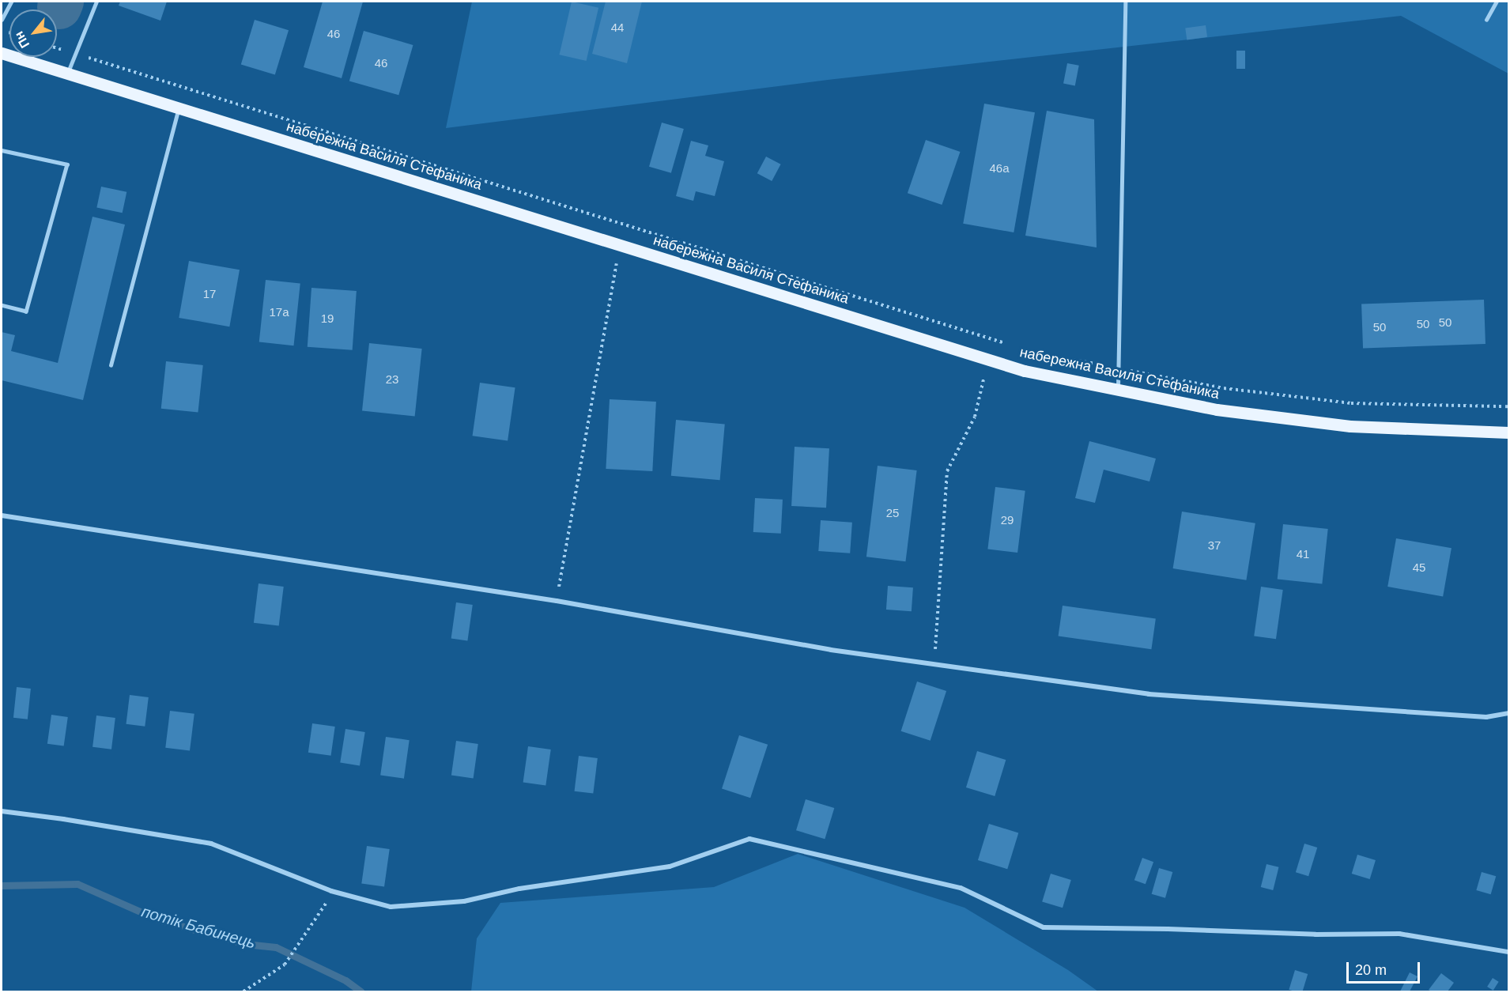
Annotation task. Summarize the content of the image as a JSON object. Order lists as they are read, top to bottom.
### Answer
{
  "streets": {
    "main road": ["набережна Василя Стефаника"]
  },
  "water": ["потік Бабинець"],
  "house_numbers": [
    "44",
    "46",
    "46",
    "46а",
    "17",
    "17а",
    "19",
    "50",
    "50",
    "50",
    "23",
    "25",
    "29",
    "37",
    "41",
    "45"
  ],
  "scale_bar": "20 m",
  "north": "bottom left"
}
